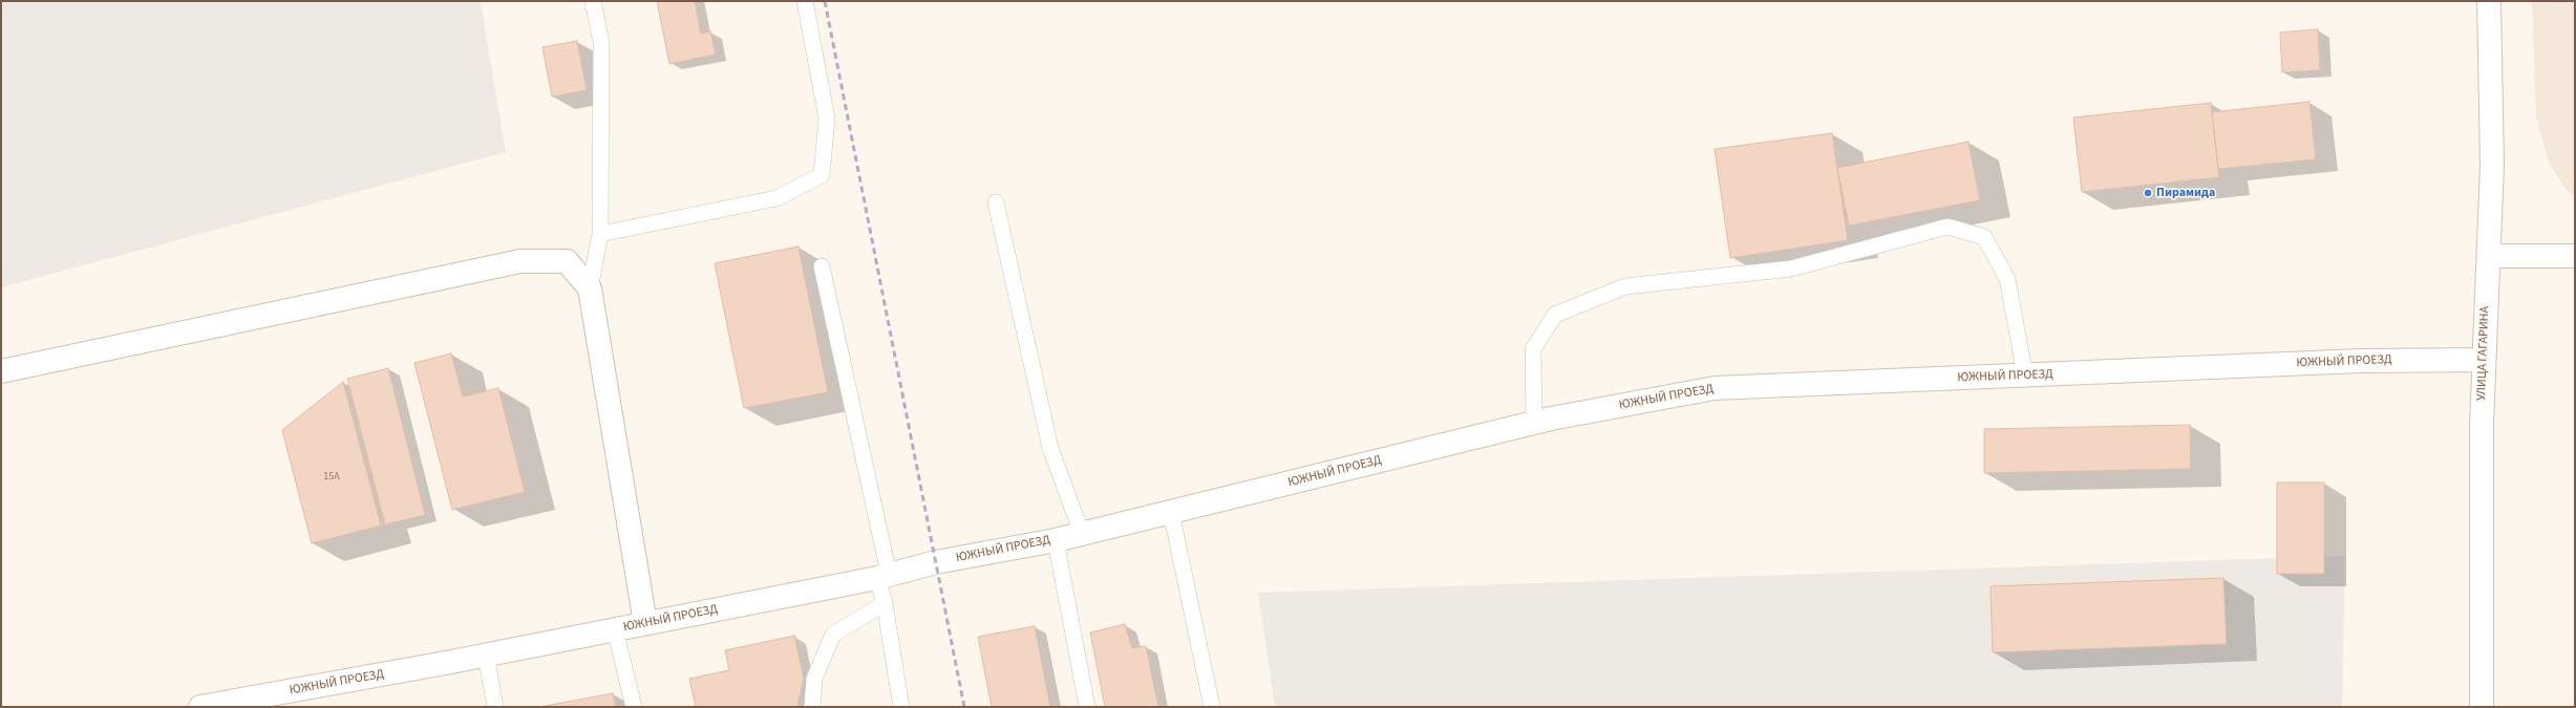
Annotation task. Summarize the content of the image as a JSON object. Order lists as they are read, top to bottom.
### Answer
{
  "streets": {
    "street": ["УЛИЦА ГАГАРИНА", "ЮЖНЫЙ ПРОЕЗД"]
  },
  "crossings": [
    ["УЛИЦА ГАГАРИНА", "ЮЖНЫЙ ПРОЕЗД"]
  ],
  "places": ["Пирамида"],
  "house_numbers": ["15А"]
}
